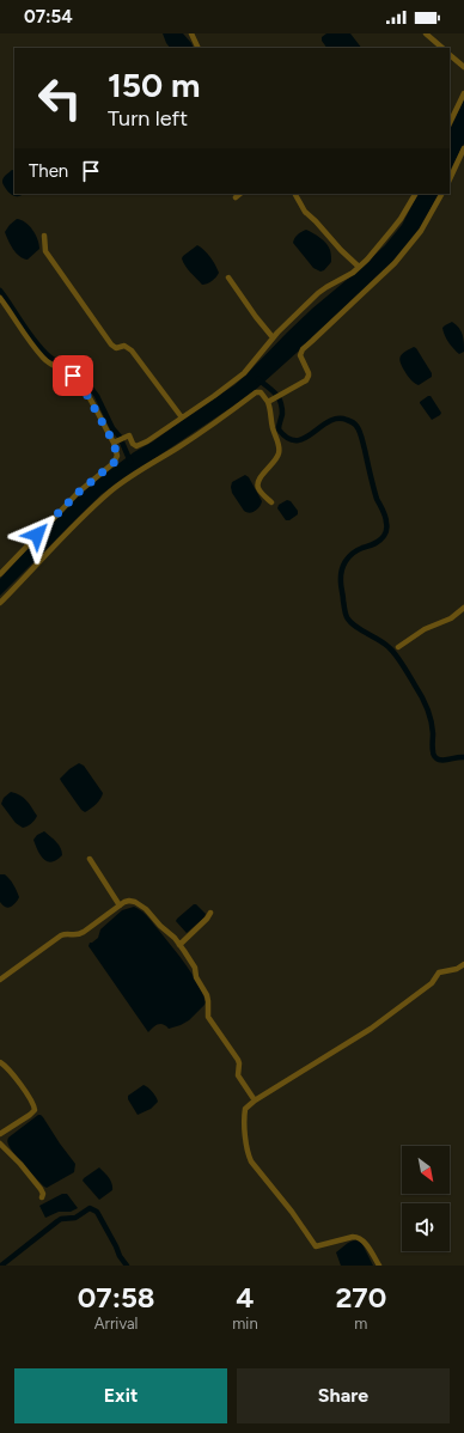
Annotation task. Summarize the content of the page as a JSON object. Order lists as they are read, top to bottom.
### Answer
{
  "north": "bottom right",
  "page": {
    "status": "07:54",
    "turn": ["150 m", "Turn left"],
    "then": "Then",
    "eta": [
      "07:58",
      "Arrival",
      "4",
      "min",
      "270",
      "m"
    ],
    "buttons": ["Exit", "Share"]
  }
}
